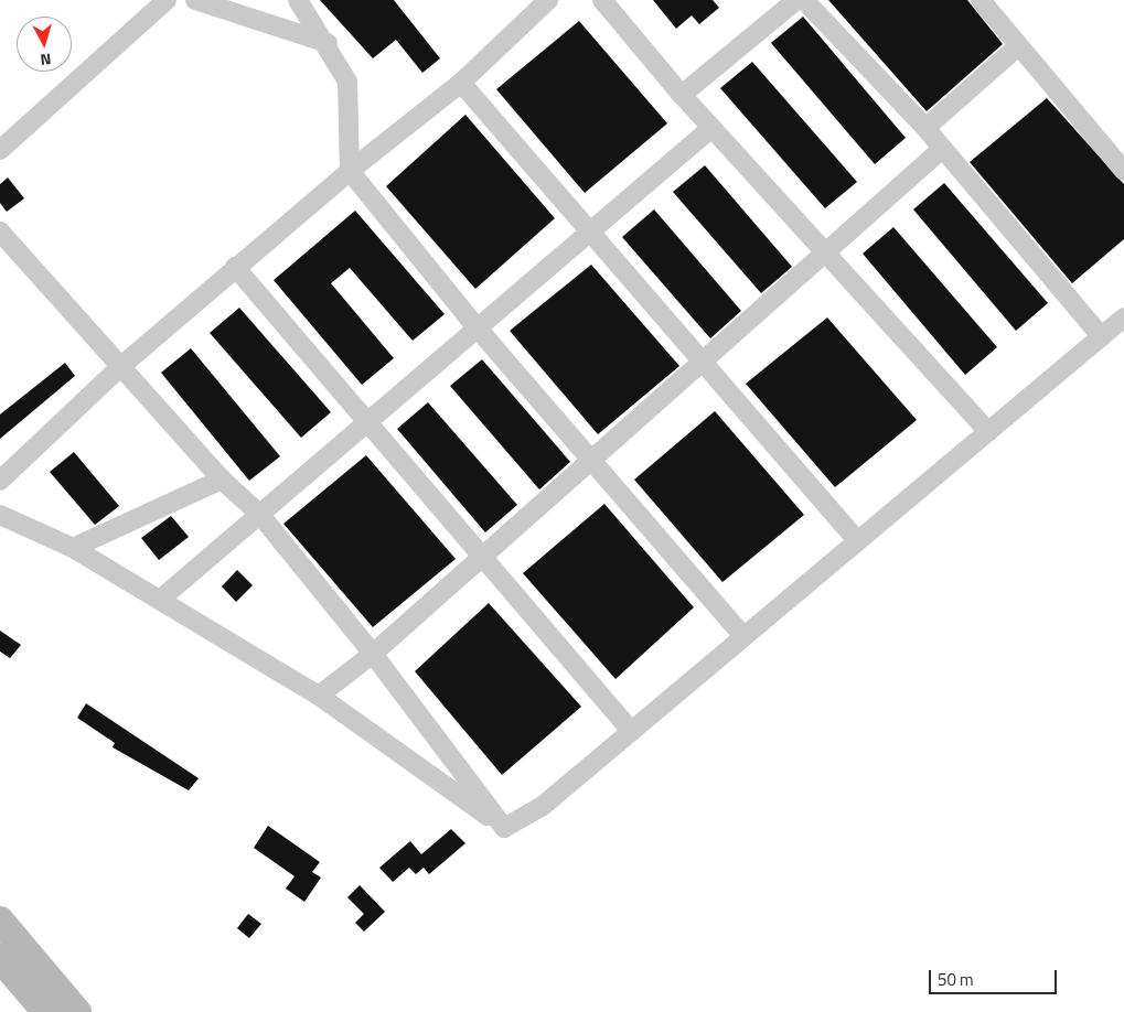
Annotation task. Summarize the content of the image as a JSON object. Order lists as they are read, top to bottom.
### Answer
{
  "scale_bar": "50 m",
  "north": "bottom"
}
